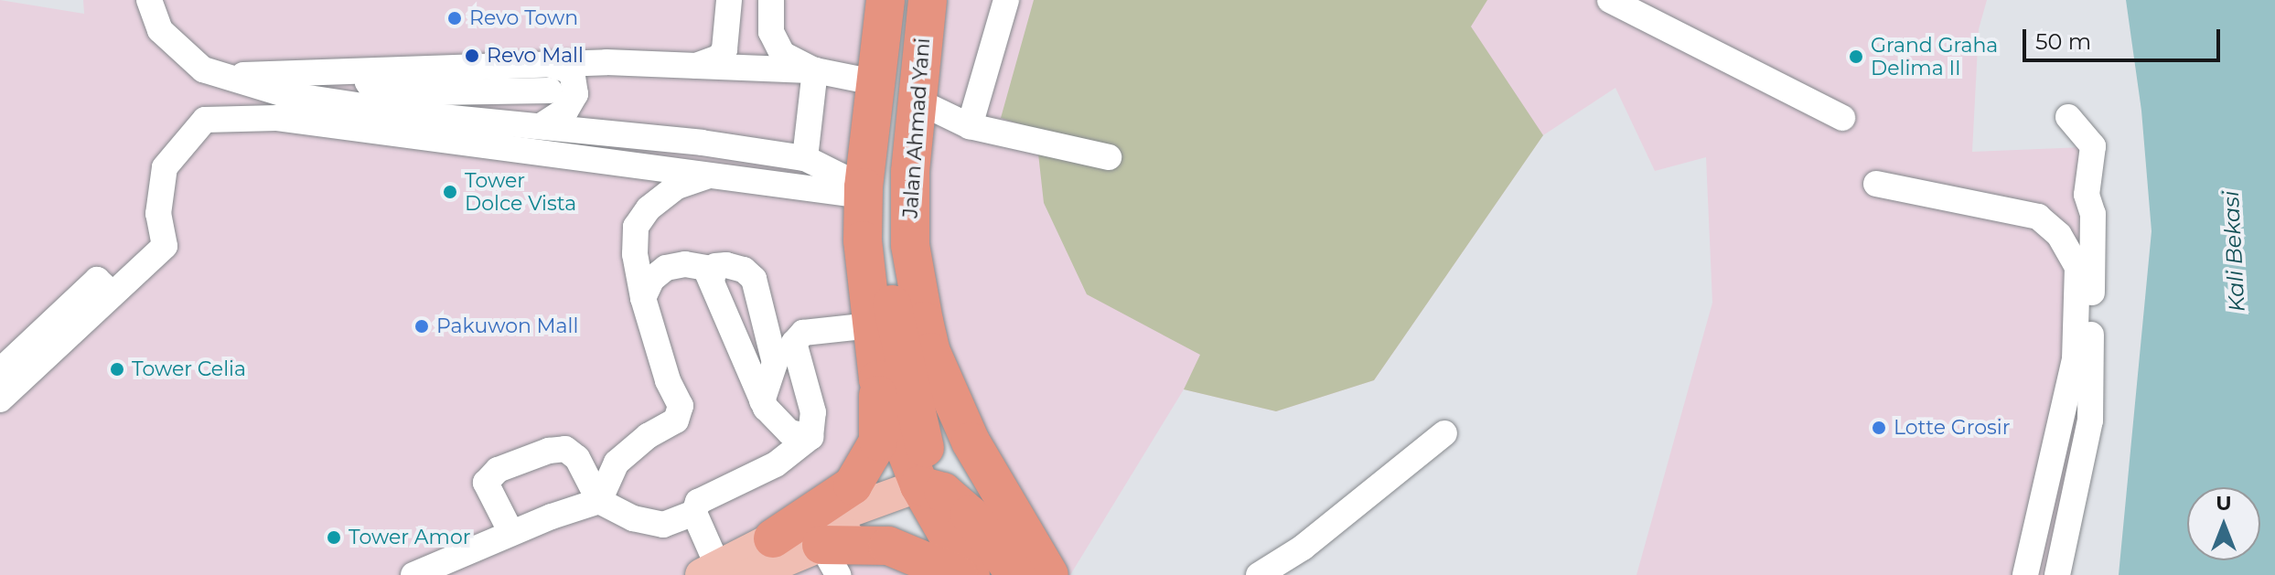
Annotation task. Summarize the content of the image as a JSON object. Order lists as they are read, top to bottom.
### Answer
{
  "streets": {
    "highway": ["Jalan Ahmad Yani"]
  },
  "water": ["Kali Bekasi"],
  "places": [
    "Revo Town",
    "Revo Mall",
    "Grand Graha Delima II",
    "Tower Dolce Vista",
    "Pakuwon Mall",
    "Tower Celia",
    "Lotte Grosir",
    "Tower Amor"
  ],
  "scale_bar": "50 m",
  "north": "top"
}
